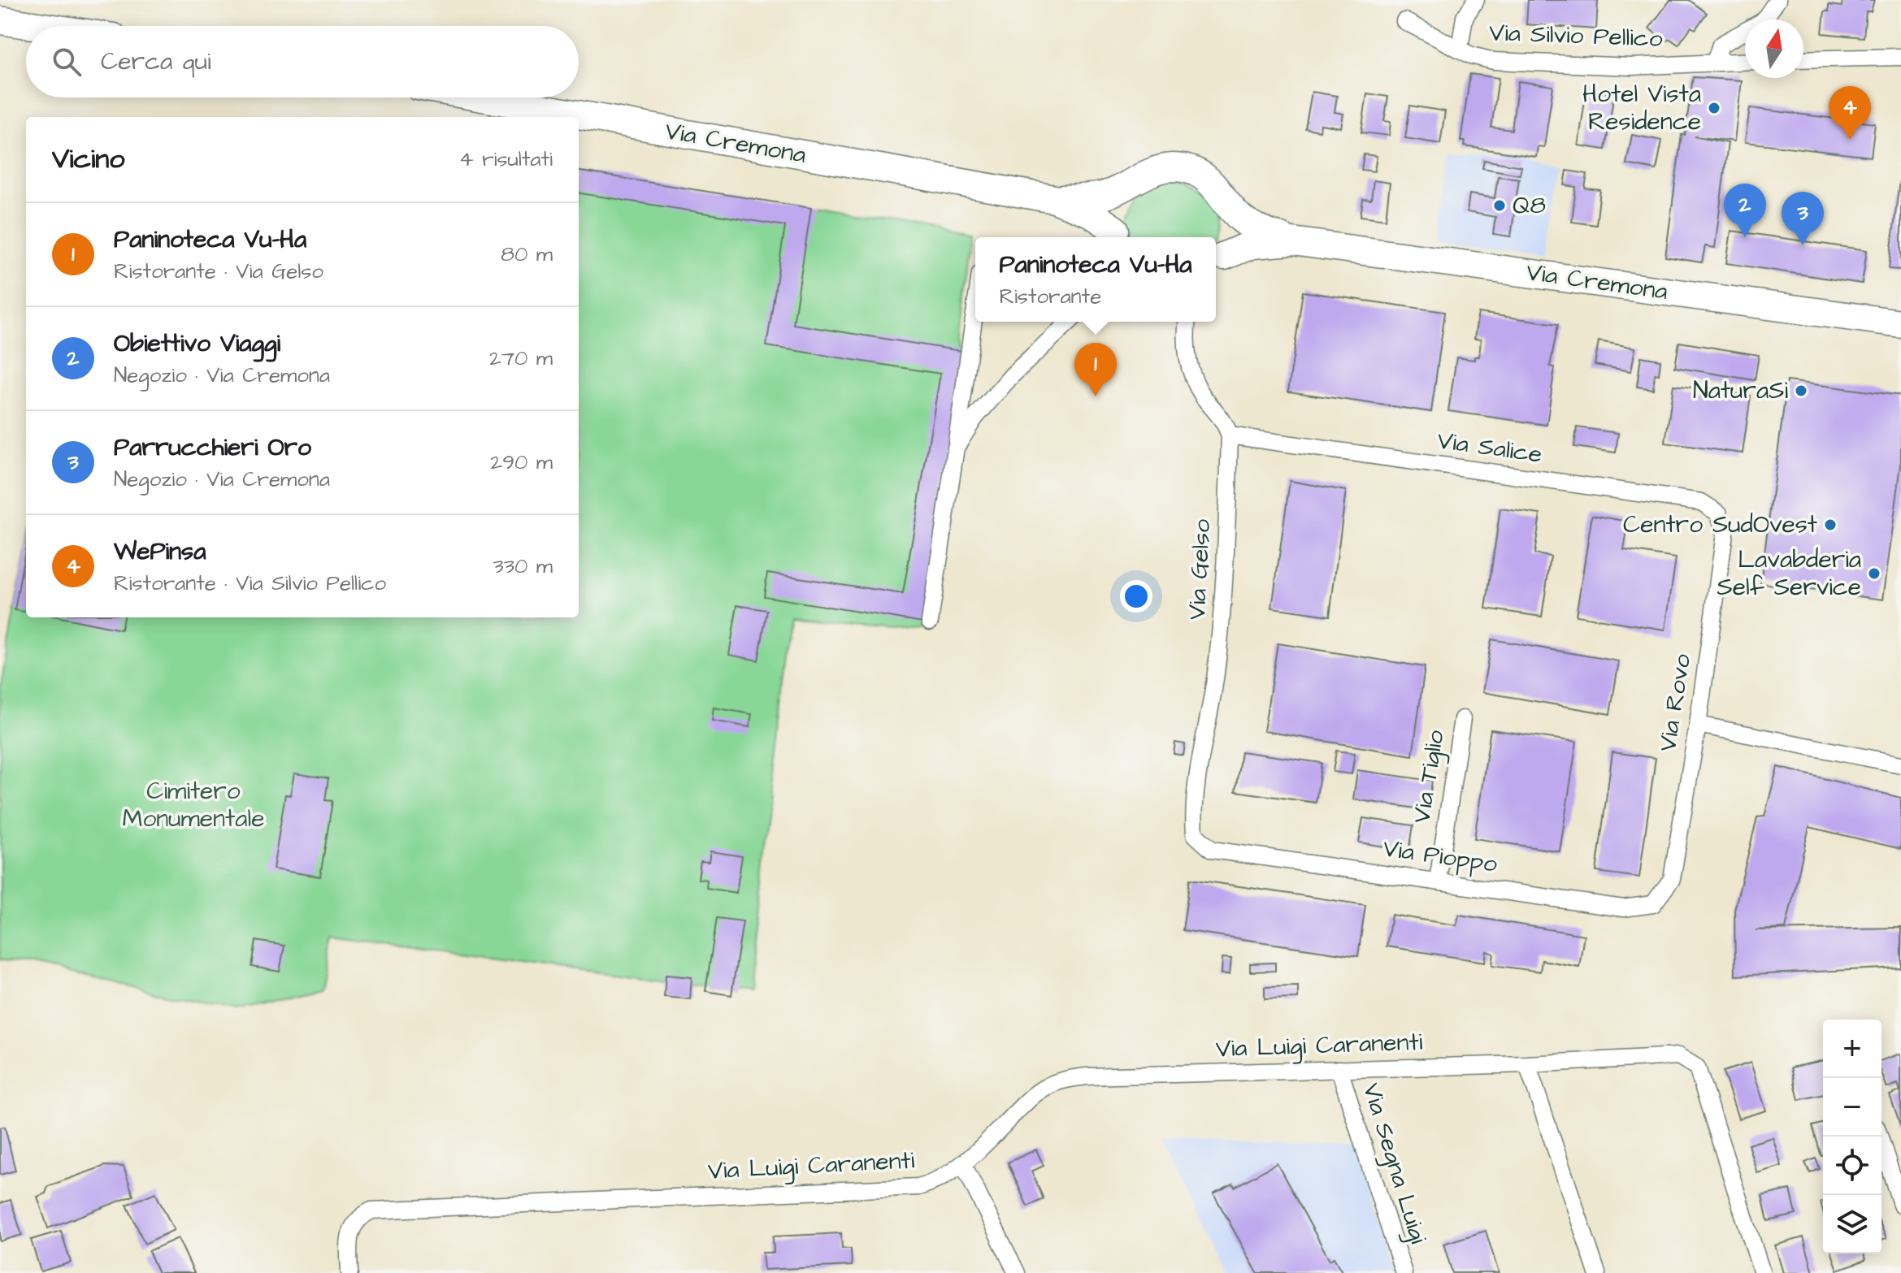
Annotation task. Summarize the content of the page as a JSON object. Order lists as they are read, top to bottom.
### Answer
{
  "streets": {
    "main road": ["Via Cremona"],
    "street": [
      "Via Silvio Pellico",
      "Via Salice",
      "Via Gelso",
      "Via Rovo",
      "Via Tiglio",
      "Via Pioppo",
      "Via Luigi Caranenti",
      "Via Segna Luigi"
    ]
  },
  "crossings": [
    ["Via Salice", "Via Gelso"],
    ["Via Salice", "Via Rovo"],
    ["Via Gelso", "Via Pioppo"],
    ["Via Rovo", "Via Pioppo"],
    ["Via Tiglio", "Via Pioppo"],
    ["Via Luigi Caranenti", "Via Segna Luigi"]
  ],
  "parks": ["Cimitero Monumentale"],
  "places": [
    "Hotel Vista Residence",
    "Q8",
    "NaturaSì",
    "Centro SudOvest",
    "Lavabderia Self Service"
  ],
  "north": "top",
  "page": {
    "search": "Cerca qui",
    "pins": [
      "4",
      "2",
      "3",
      "1"
    ],
    "heading": ["Vicino", "4 risultati"],
    "list": [
      {
        "mark": "1",
        "name": "Paninoteca Vu-Ha",
        "note": "Ristorante · Via Gelso",
        "value": "80 m"
      },
      {
        "mark": "2",
        "name": "Obiettivo Viaggi",
        "note": "Negozio · Via Cremona",
        "value": "270 m"
      },
      {
        "mark": "3",
        "name": "Parrucchieri Oro",
        "note": "Negozio · Via Cremona",
        "value": "290 m"
      },
      {
        "mark": "4",
        "name": "WePinsa",
        "note": "Ristorante · Via Silvio Pellico",
        "value": "330 m"
      }
    ],
    "popup": ["Paninoteca Vu-Ha", "Ristorante"],
    "map_buttons": ["+", "−"]
  }
}
